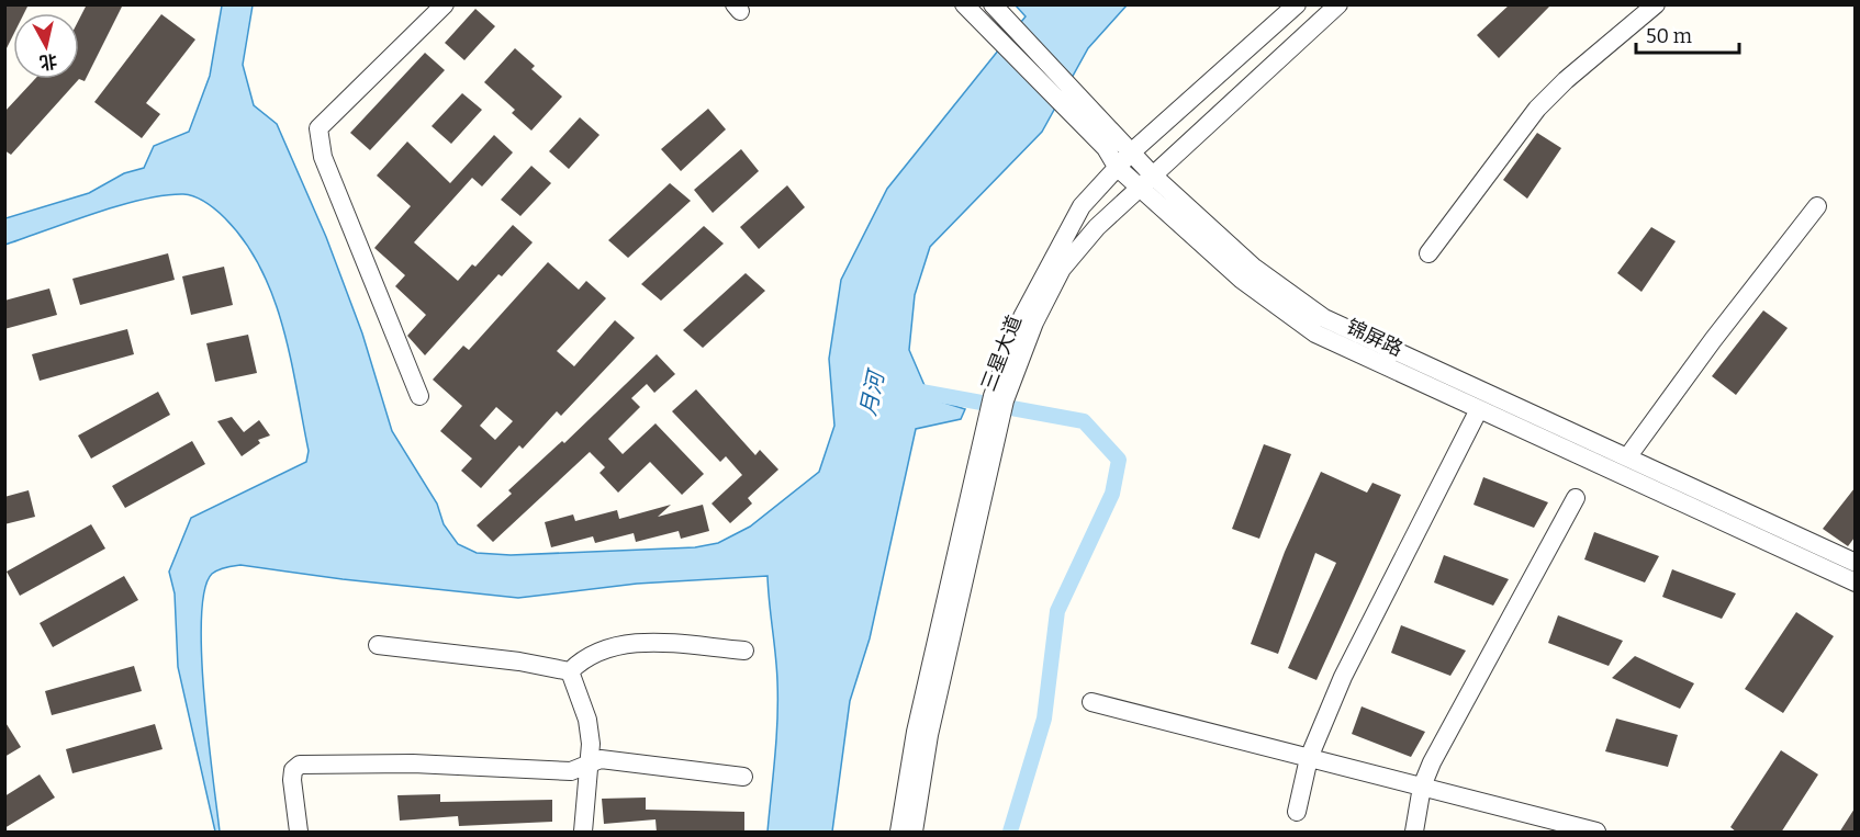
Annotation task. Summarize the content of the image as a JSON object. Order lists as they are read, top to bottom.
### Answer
{
  "streets": {
    "street": ["锦屏路", "三星大道"]
  },
  "crossings": [
    ["锦屏路", "三星大道"]
  ],
  "water": ["月河"],
  "scale_bar": "50 m",
  "north": "bottom"
}
